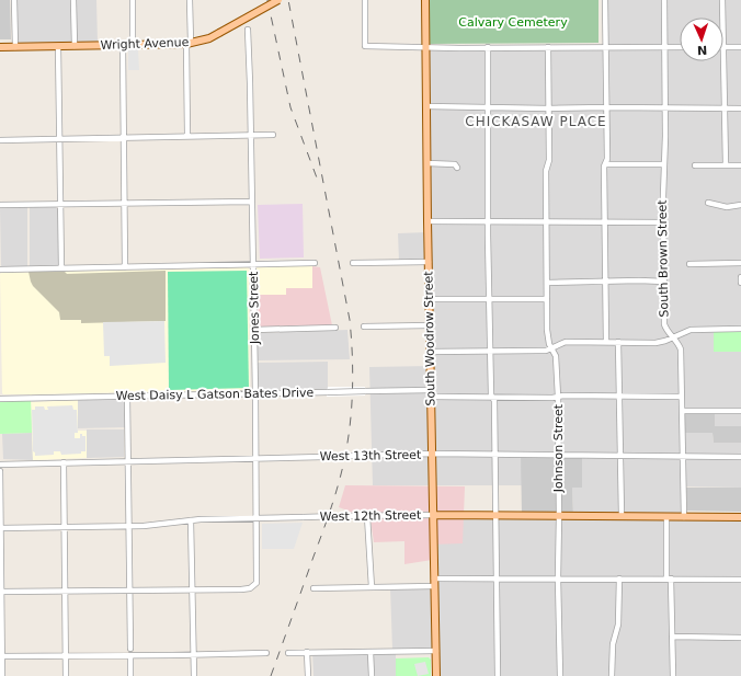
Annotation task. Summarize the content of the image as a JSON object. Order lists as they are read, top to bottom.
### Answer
{
  "streets": {
    "main road": ["Wright Avenue", "South Woodrow Street", "West 12th Street"],
    "street": [
      "South Brown Street",
      "Jones Street",
      "West Daisy L Gatson Bates Drive",
      "Johnson Street",
      "West 13th Street"
    ]
  },
  "crossings": [
    ["South Brown Street", "West Daisy L Gatson Bates Drive"],
    ["South Brown Street", "West 13th Street"],
    ["South Brown Street", "West 12th Street"],
    ["Jones Street", "West Daisy L Gatson Bates Drive"],
    ["Jones Street", "West 13th Street"],
    ["Jones Street", "West 12th Street"],
    ["South Woodrow Street", "West Daisy L Gatson Bates Drive"],
    ["South Woodrow Street", "West 13th Street"],
    ["South Woodrow Street", "West 12th Street"],
    ["West Daisy L Gatson Bates Drive", "Johnson Street"],
    ["Johnson Street", "West 13th Street"],
    ["Johnson Street", "West 12th Street"]
  ],
  "districts": ["CHICKASAW PLACE"],
  "parks": ["Calvary Cemetery"],
  "north": "bottom"
}
